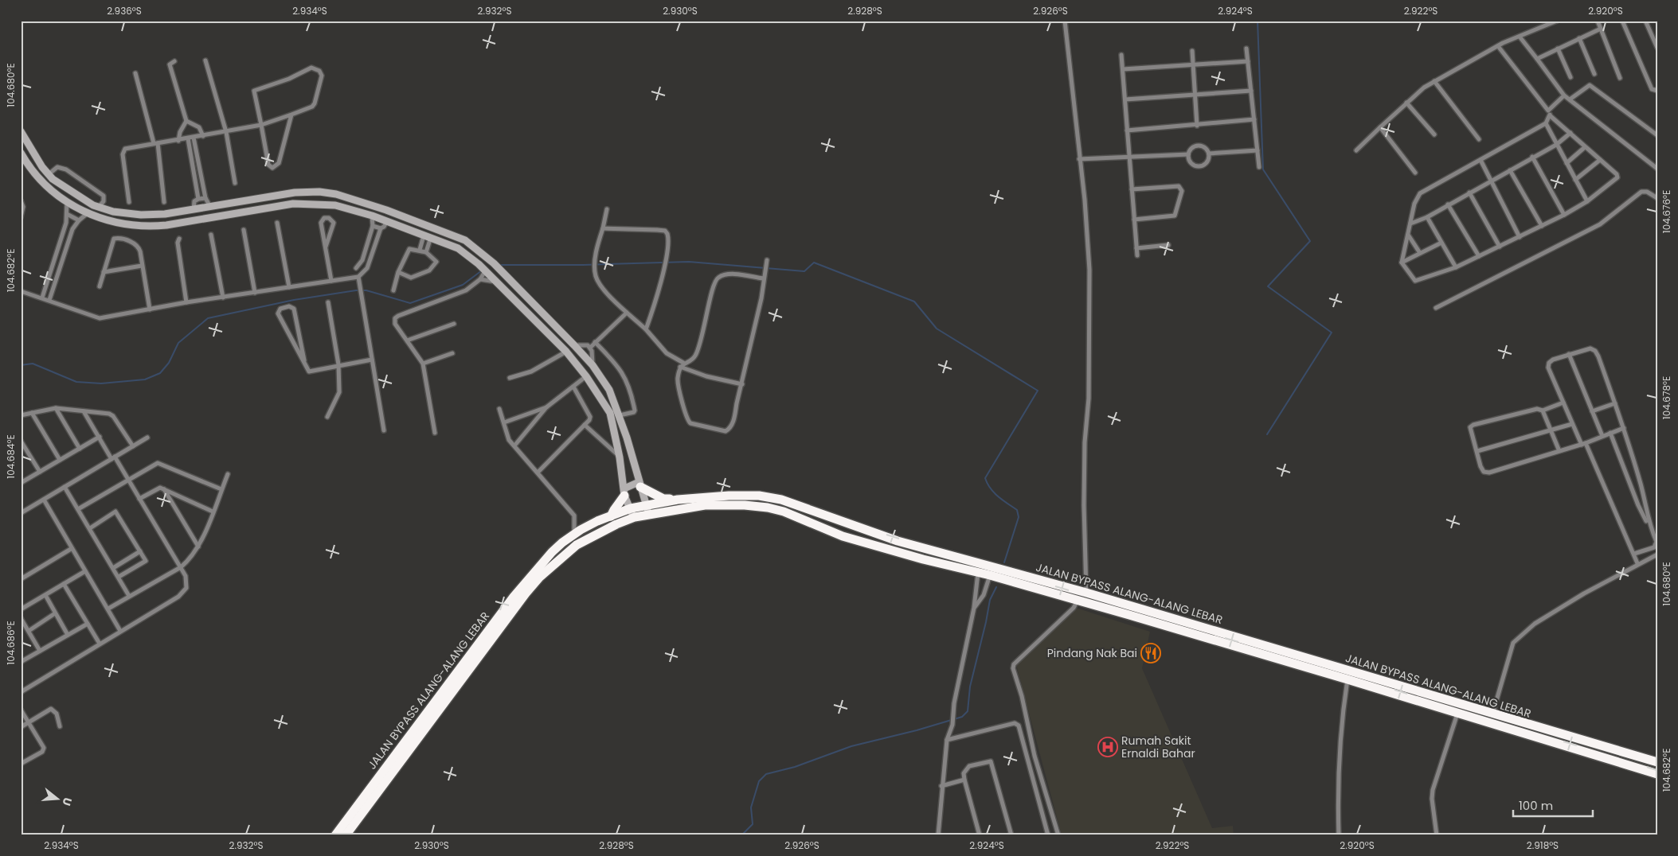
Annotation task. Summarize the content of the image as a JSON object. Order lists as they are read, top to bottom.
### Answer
{
  "streets": {
    "highway": ["JALAN BYPASS ALANG-ALANG LEBAR"]
  },
  "places": {
    "restaurant": ["Pindang Nak Bai"],
    "hospital": ["Rumah Sakit Ernaldi Bahar"]
  },
  "scale_bar": "100 m",
  "north": "right",
  "coordinates": [
    "2.936°S",
    "2.934°S",
    "2.932°S",
    "2.930°S",
    "2.928°S",
    "2.926°S",
    "2.924°S",
    "2.922°S",
    "2.920°S",
    "104.680°E",
    "104.676°E",
    "104.682°E",
    "104.678°E",
    "104.684°E",
    "104.686°E",
    "2.918°S"
  ]
}
